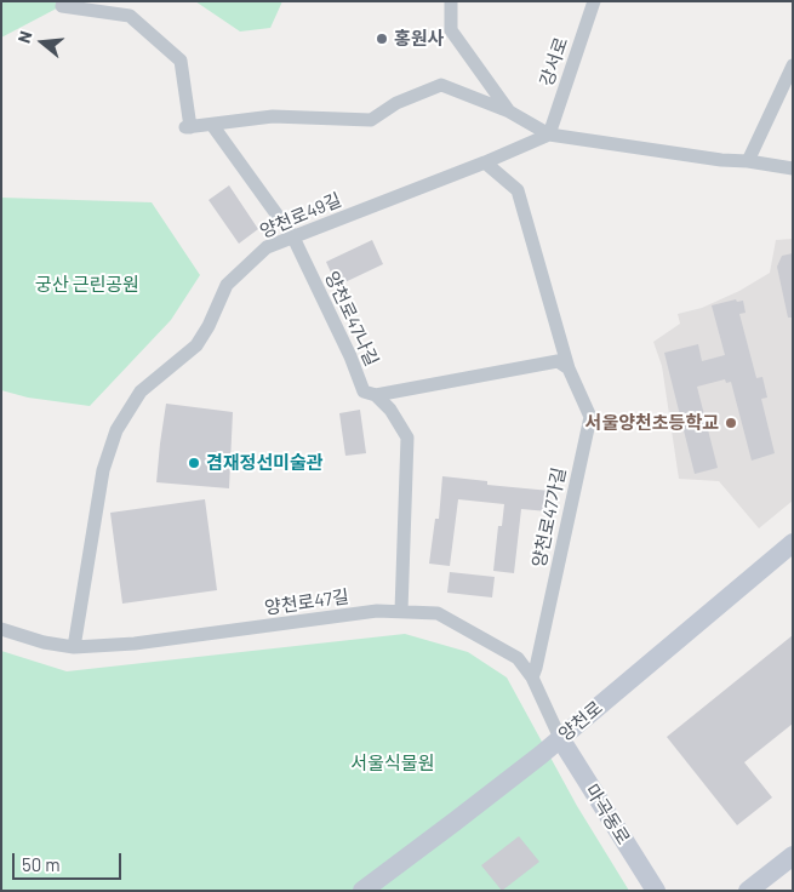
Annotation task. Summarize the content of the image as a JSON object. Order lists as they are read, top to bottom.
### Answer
{
  "streets": {
    "main road": ["양천로", "마곡동로"],
    "street": [
      "강서로",
      "양천로49길",
      "양천로47나길",
      "양천로47가길",
      "양천로47길"
    ]
  },
  "crossings": [
    ["강서로", "양천로49길"],
    ["양천로49길", "양천로47나길"],
    ["양천로49길", "양천로47가길"],
    ["양천로49길", "양천로47길"],
    ["양천로47나길", "양천로47길"],
    ["양천로47가길", "양천로47길"],
    ["양천로47길", "양천로"],
    ["양천로47길", "마곡동로"],
    ["양천로", "마곡동로"]
  ],
  "parks": ["궁산 근린공원", "서울식물원"],
  "places": ["홍원사", "서울양천초등학교", "겸재정선미술관"],
  "scale_bar": "50 m",
  "north": "left"
}
